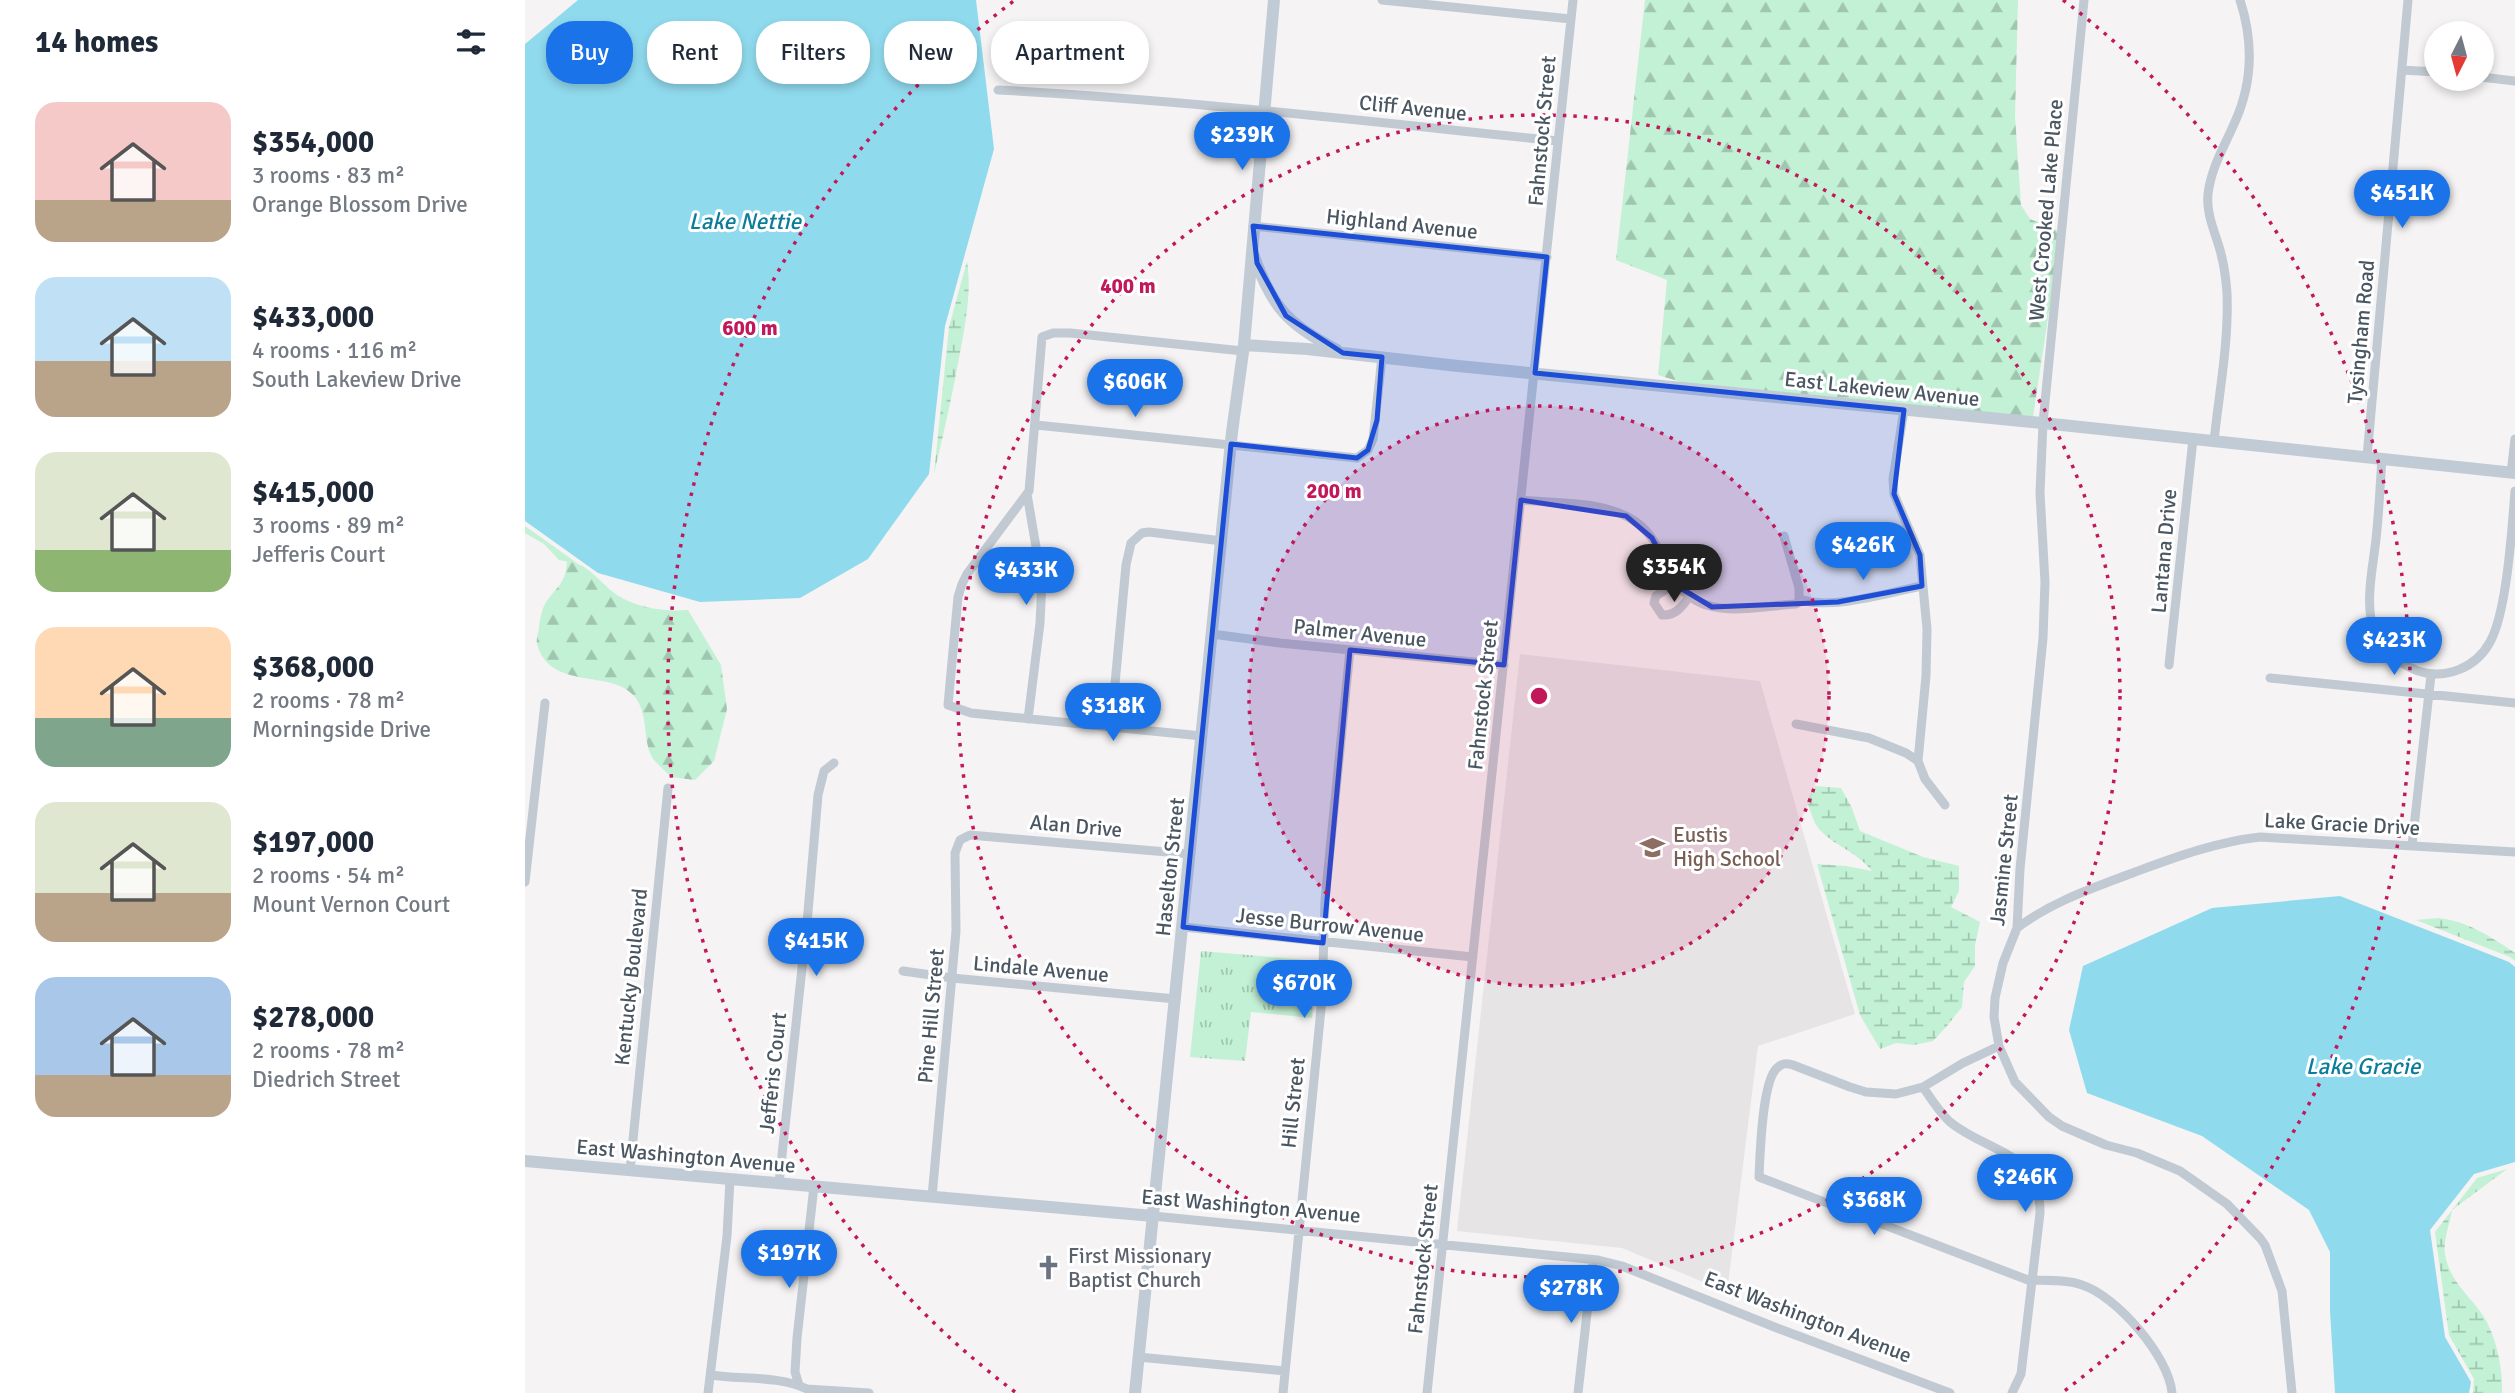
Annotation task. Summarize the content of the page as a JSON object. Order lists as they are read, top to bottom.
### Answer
{
  "streets": {
    "street": [
      "Cliff Avenue",
      "Fahnstock Street",
      "West Crooked Lake Place",
      "Highland Avenue",
      "Tysingham Road",
      "East Lakeview Avenue",
      "Lantana Drive",
      "Palmer Avenue",
      "Lake Gracie Drive",
      "Alan Drive",
      "Jasmine Street",
      "Haselton Street",
      "Jesse Burrow Avenue",
      "Lindale Avenue",
      "Kentucky Boulevard",
      "Pine Hill Street",
      "Jefferis Court",
      "Hill Street",
      "East Washington Avenue"
    ]
  },
  "crossings": [
    ["Cliff Avenue", "Fahnstock Street"],
    ["Cliff Avenue", "Haselton Street"],
    ["Fahnstock Street", "Highland Avenue"],
    ["Fahnstock Street", "East Lakeview Avenue"],
    ["Fahnstock Street", "Palmer Avenue"],
    ["Fahnstock Street", "Jesse Burrow Avenue"],
    ["Fahnstock Street", "East Washington Avenue"],
    ["West Crooked Lake Place", "East Lakeview Avenue"],
    ["West Crooked Lake Place", "Jasmine Street"],
    ["Highland Avenue", "Haselton Street"],
    ["Tysingham Road", "East Lakeview Avenue"],
    ["East Lakeview Avenue", "Lantana Drive"],
    ["East Lakeview Avenue", "Jasmine Street"],
    ["East Lakeview Avenue", "Haselton Street"],
    ["Palmer Avenue", "Haselton Street"],
    ["Palmer Avenue", "Hill Street"],
    ["Lake Gracie Drive", "Jasmine Street"],
    ["Alan Drive", "Haselton Street"],
    ["Alan Drive", "Pine Hill Street"],
    ["Haselton Street", "Jesse Burrow Avenue"],
    ["Haselton Street", "Lindale Avenue"],
    ["Haselton Street", "East Washington Avenue"],
    ["Jesse Burrow Avenue", "Hill Street"],
    ["Lindale Avenue", "Pine Hill Street"],
    ["Kentucky Boulevard", "East Washington Avenue"],
    ["Pine Hill Street", "East Washington Avenue"],
    ["Jefferis Court", "East Washington Avenue"],
    ["Hill Street", "East Washington Avenue"]
  ],
  "water": ["Lake Nettie", "Lake Gracie"],
  "places": {
    "school or university": ["Eustis High School"],
    "church": ["First Missionary Baptist Church"]
  },
  "north": "bottom",
  "page": {
    "heading": "14 homes",
    "chip": [
      "Buy",
      "Rent",
      "Filters",
      "New",
      "Apartment"
    ],
    "list": [
      {
        "name": "$354,000",
        "note": "3 rooms · 83 m² · Orange Blossom Drive"
      },
      {
        "name": "$433,000",
        "note": "4 rooms · 116 m² · South Lakeview Drive"
      },
      {
        "name": "$415,000",
        "note": "3 rooms · 89 m² · Jefferis Court"
      },
      {
        "name": "$368,000",
        "note": "2 rooms · 78 m² · Morningside Drive"
      },
      {
        "name": "$197,000",
        "note": "2 rooms · 54 m² · Mount Vernon Court"
      },
      {
        "name": "$278,000",
        "note": "2 rooms · 78 m² · Diedrich Street"
      }
    ],
    "price": [
      "$239K",
      "$451K",
      "$606K",
      "$426K",
      "$354K",
      "$433K",
      "$423K",
      "$318K",
      "$415K",
      "$670K",
      "$246K",
      "$368K",
      "$197K",
      "$278K"
    ]
  },
  "rings": ["400 m", "600 m", "200 m"]
}
